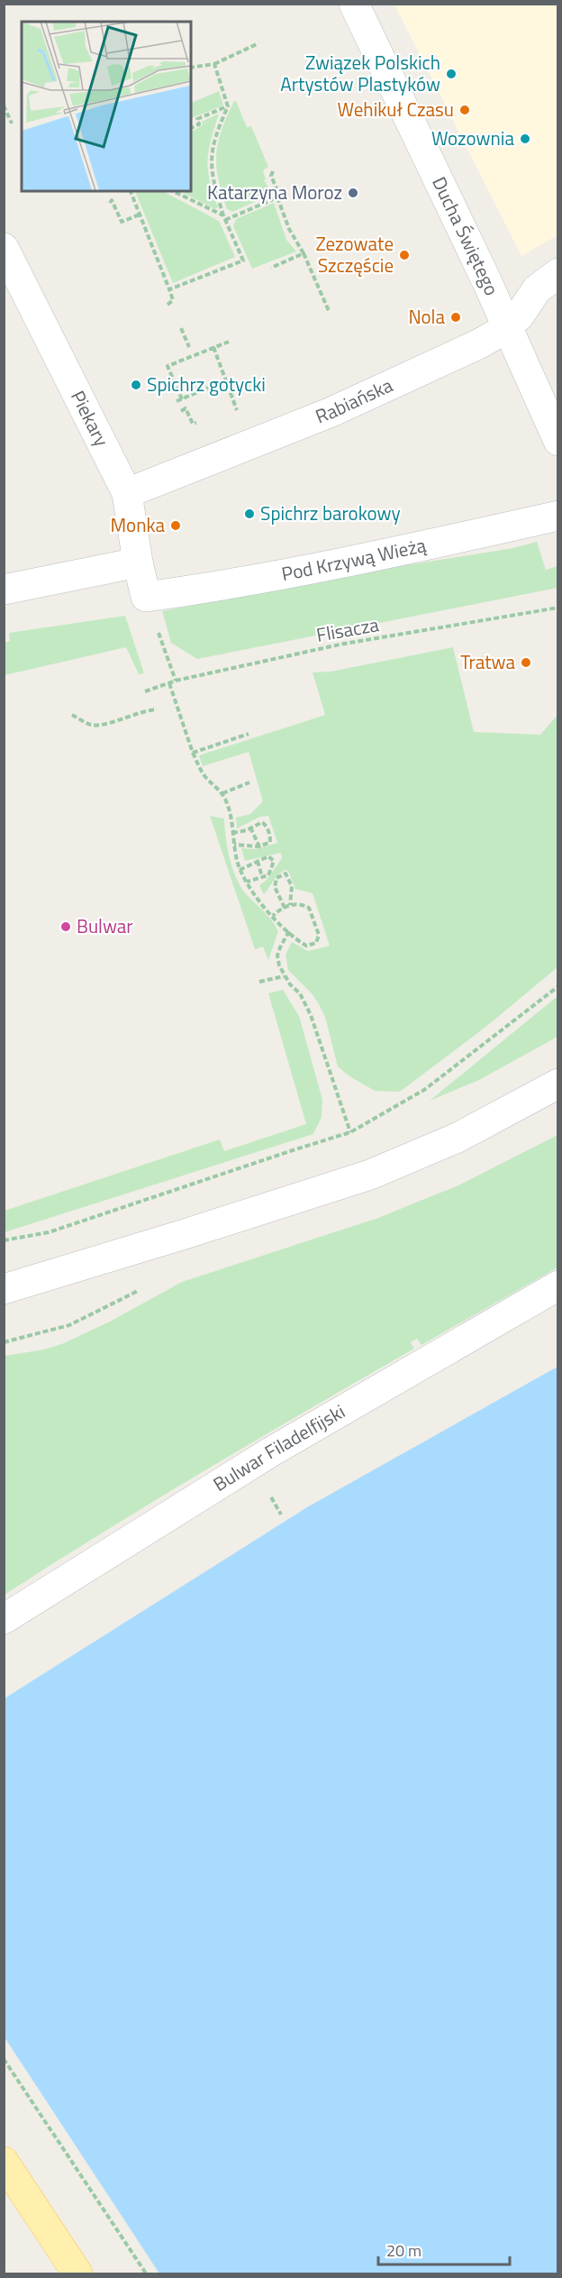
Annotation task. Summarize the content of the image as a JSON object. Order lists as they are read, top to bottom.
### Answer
{
  "streets": {
    "street": [
      "Ducha Świętego",
      "Rabiańska",
      "Piekary",
      "Pod Krzywą Wieżą",
      "Bulwar Filadelfijski"
    ],
    "path": ["Flisacza"]
  },
  "crossings": [
    ["Ducha Świętego", "Rabiańska"],
    ["Rabiańska", "Piekary"],
    ["Piekary", "Pod Krzywą Wieżą"]
  ],
  "places": [
    "Związek Polskich Artystów Plastyków",
    "Wehikuł Czasu",
    "Wozownia",
    "Katarzyna Moroz",
    "Zezowate Szczęście",
    "Nola",
    "Spichrz gotycki",
    "Spichrz barokowy",
    "Monka",
    "Tratwa",
    "Bulwar"
  ],
  "scale_bar": "20 m"
}
